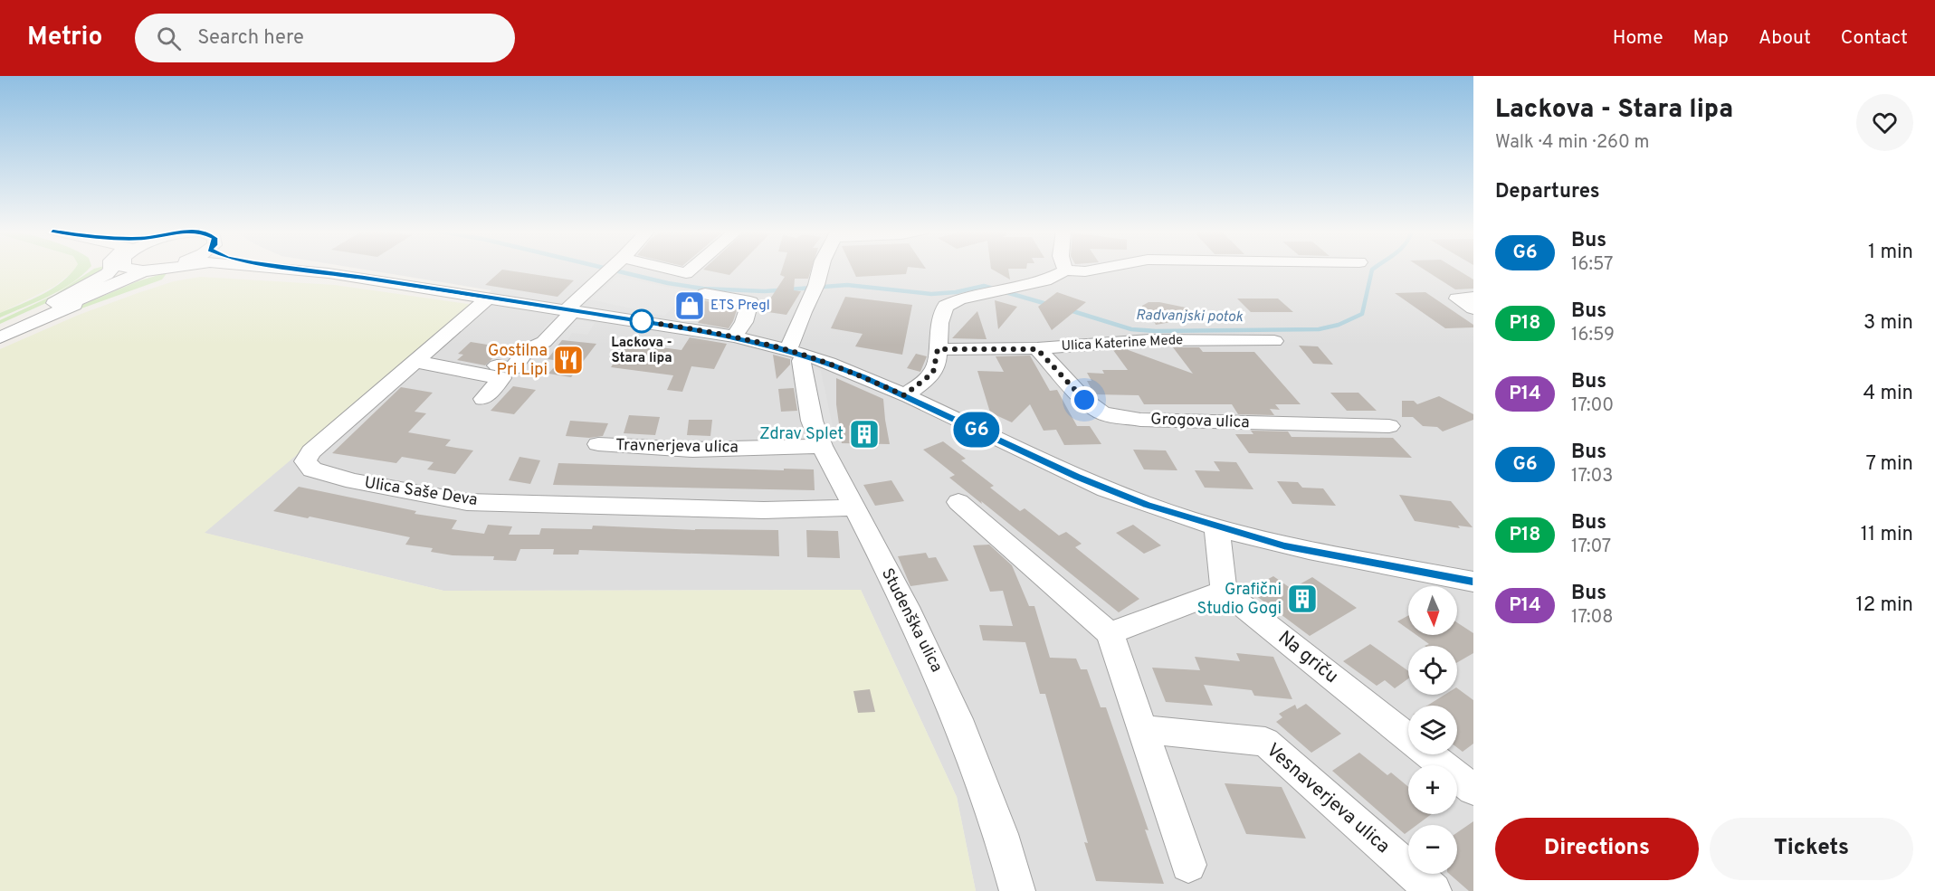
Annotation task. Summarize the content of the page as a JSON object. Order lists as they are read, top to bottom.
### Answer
{
  "streets": {
    "street": [
      "Ulica Katerine Mede",
      "Grogova ulica",
      "Travnerjeva ulica",
      "Ulica Saše Deva",
      "Studenška ulica",
      "Na griču",
      "Vesnaverjeva ulica"
    ]
  },
  "crossings": [
    ["Ulica Katerine Mede", "Grogova ulica"],
    ["Travnerjeva ulica", "Studenška ulica"],
    ["Ulica Saše Deva", "Studenška ulica"]
  ],
  "water": ["Radvanjski potok"],
  "places": {
    "shop": ["ETS Pregl"],
    "other": ["Lackova - Stara lipa"],
    "restaurant": ["Gostilna Pri Lipi"],
    "building": ["Zdrav Splet", "Grafični Studio Gogi"]
  },
  "lines": ["bus line G6"],
  "north": "bottom",
  "page": {
    "header": "Metrio",
    "search": "Search here",
    "nav": [
      "Home",
      "Map",
      "About",
      "Contact"
    ],
    "on_map": "G6",
    "heading": [
      ["Lackova - Stara lipa", "Walk · 4 min · 260 m"],
      "Departures"
    ],
    "list": [
      {
        "mark": "G6",
        "name": "Bus",
        "note": "16:57",
        "value": "1 min"
      },
      {
        "mark": "P18",
        "name": "Bus",
        "note": "16:59",
        "value": "3 min"
      },
      {
        "mark": "P14",
        "name": "Bus",
        "note": "17:00",
        "value": "4 min"
      },
      {
        "mark": "G6",
        "name": "Bus",
        "note": "17:03",
        "value": "7 min"
      },
      {
        "mark": "P18",
        "name": "Bus",
        "note": "17:07",
        "value": "11 min"
      },
      {
        "mark": "P14",
        "name": "Bus",
        "note": "17:08",
        "value": "12 min"
      }
    ],
    "map_buttons": ["+", "−"],
    "buttons": ["Directions", "Tickets"]
  }
}
